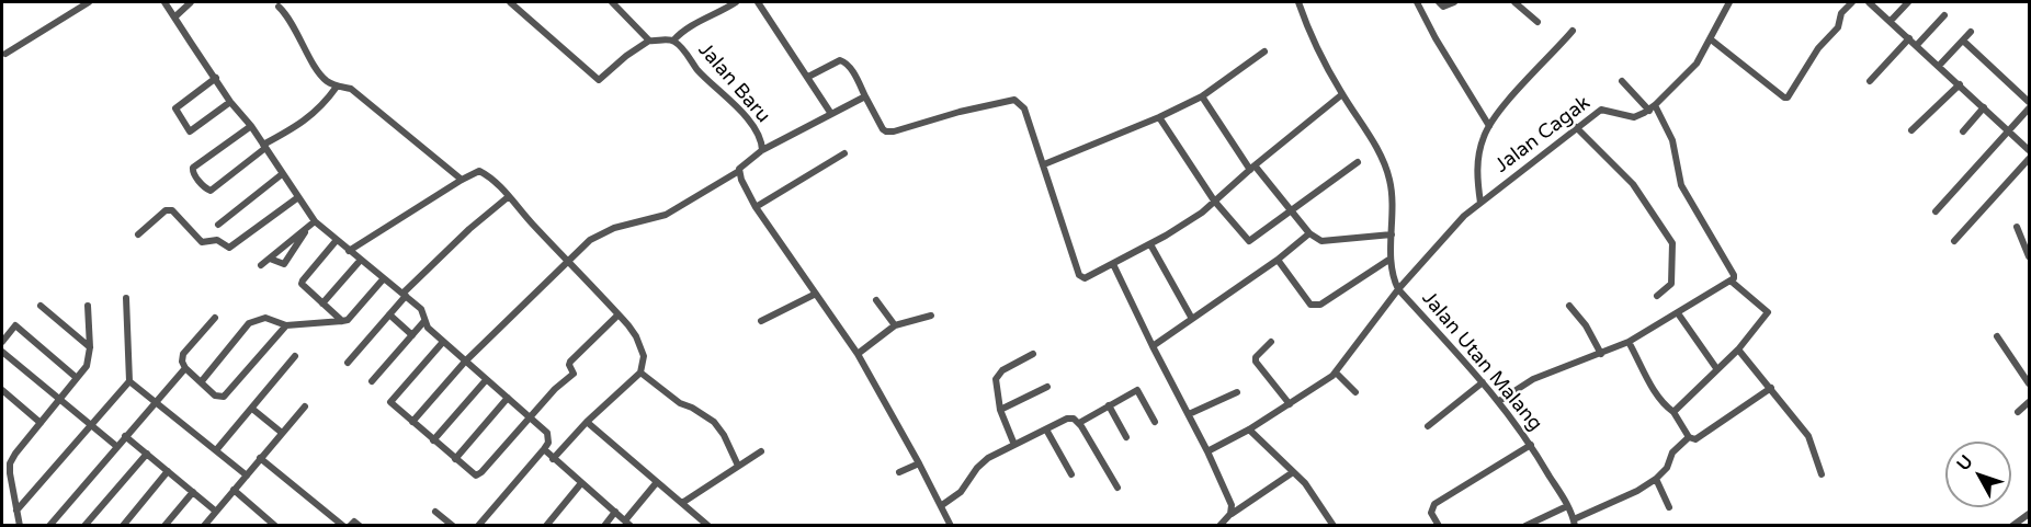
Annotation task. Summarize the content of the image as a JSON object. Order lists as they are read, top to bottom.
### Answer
{
  "streets": {
    "street": ["Jalan Baru", "Jalan Cagak", "Jalan Utan Malang"]
  },
  "crossings": [
    ["Jalan Cagak", "Jalan Utan Malang"]
  ],
  "north": "top left"
}
